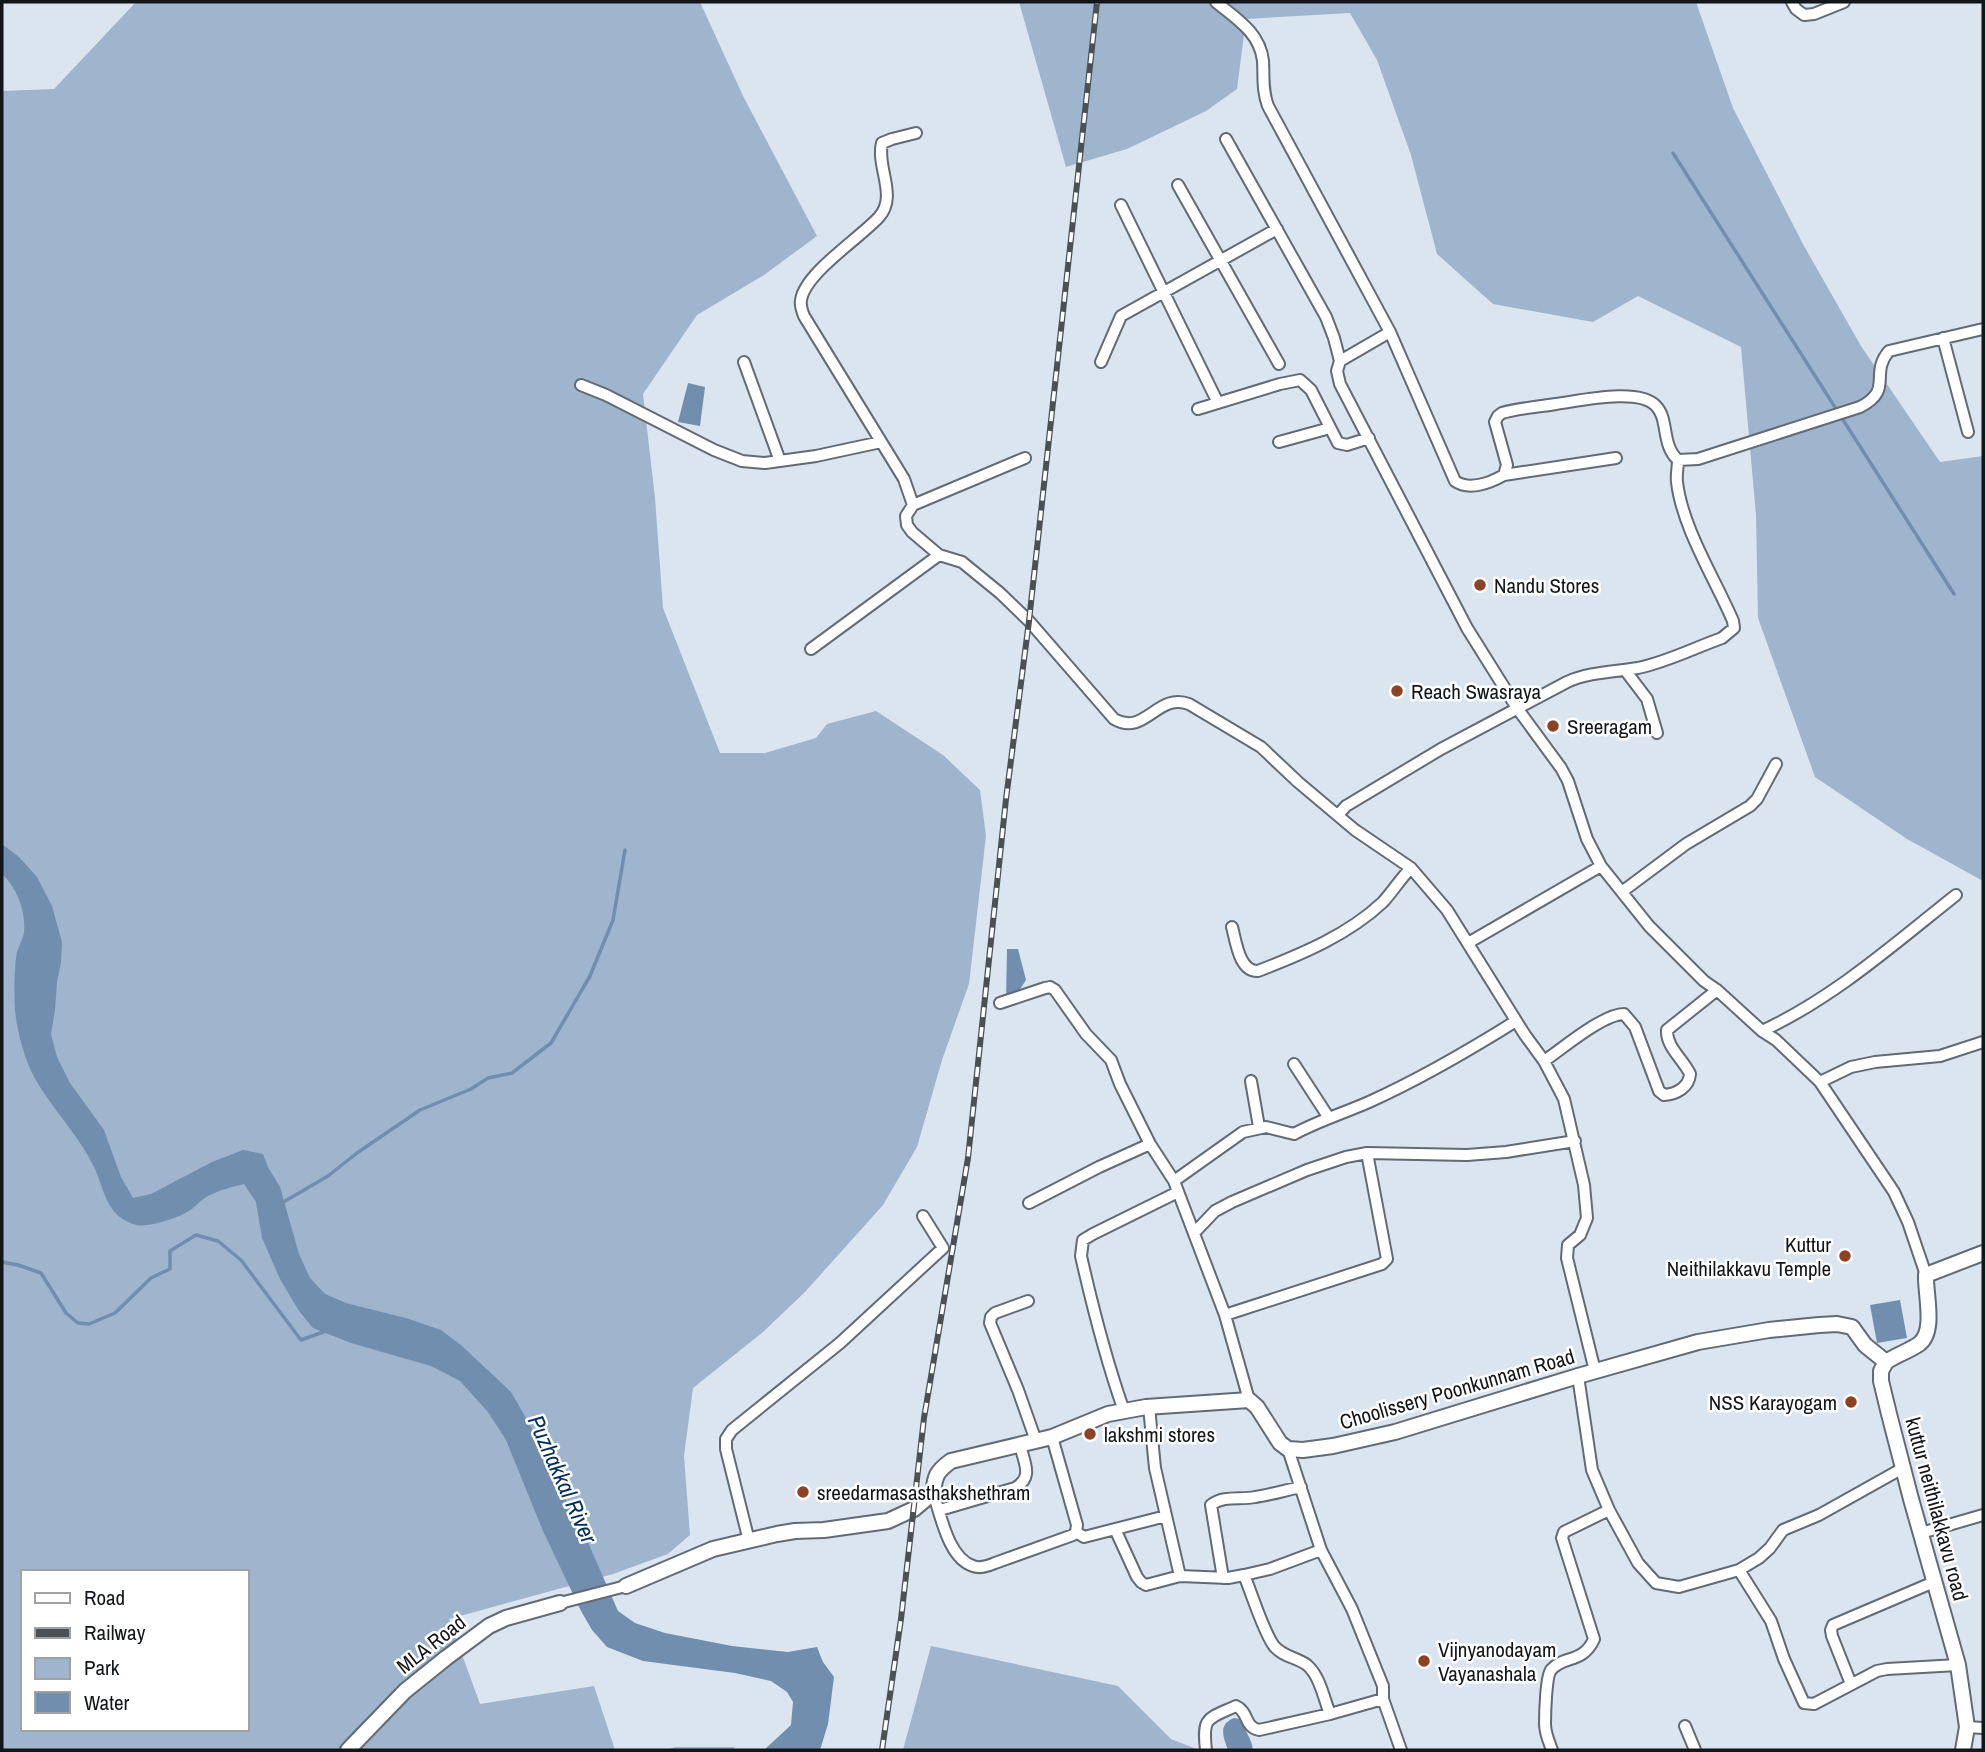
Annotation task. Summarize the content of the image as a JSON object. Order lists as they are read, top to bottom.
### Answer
{
  "streets": {
    "street": ["Choolissery Poonkunnam Road", "kuttur neithilakkavu road", "MLA Road"]
  },
  "crossings": [
    ["Choolissery Poonkunnam Road", "kuttur neithilakkavu road"]
  ],
  "water": ["Puzhakkal River"],
  "places": [
    "Nandu Stores",
    "Reach Swasraya",
    "Sreeragam",
    "Kuttur Neithilakkavu Temple",
    "NSS Karayogam",
    "lakshmi stores",
    "sreedarmasasthakshethram",
    "Vijnyanodayam Vayanashala"
  ],
  "legend": [
    "Road",
    "Railway",
    "Park",
    "Water"
  ]
}
